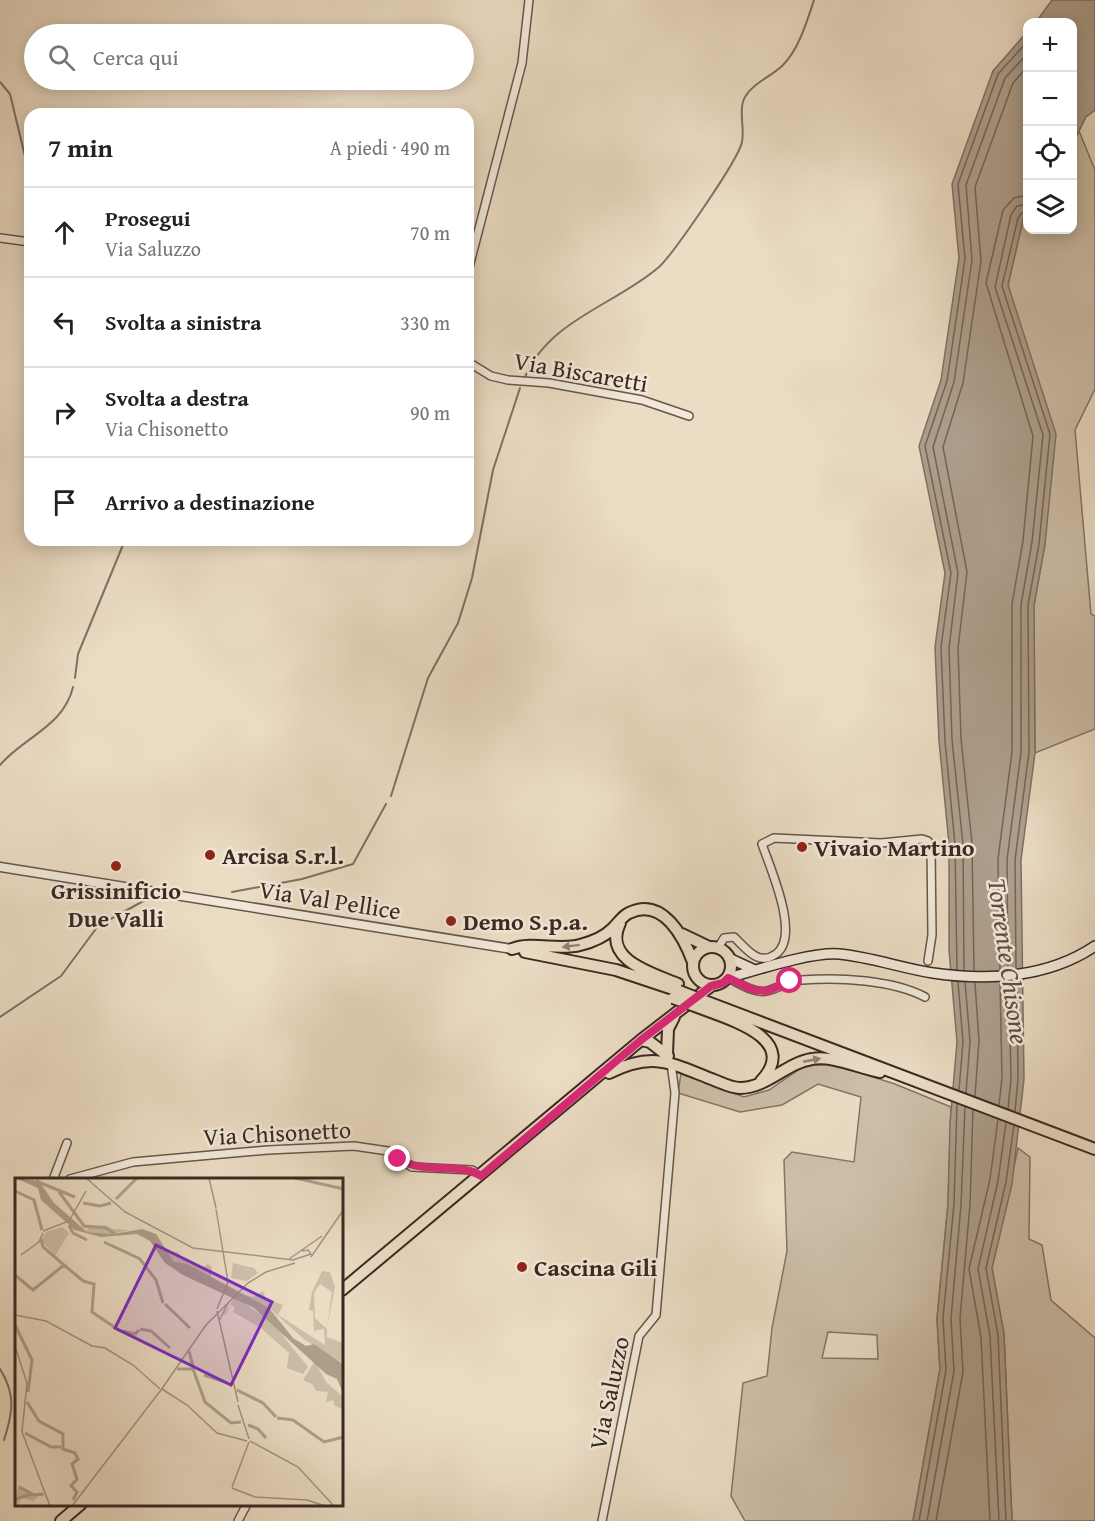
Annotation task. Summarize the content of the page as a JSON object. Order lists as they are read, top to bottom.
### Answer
{
  "streets": {
    "street": [
      "Via Biscaretti",
      "Via Val Pellice",
      "Via Chisonetto",
      "Via Saluzzo"
    ]
  },
  "water": ["Torrente Chisone"],
  "places": [
    "Vivaio Martino",
    "Arcisa S.r.l.",
    "Grissinificio Due Valli",
    "Demo S.p.a.",
    "Cascina Gili"
  ],
  "page": {
    "map_buttons": ["+", "−"],
    "search": "Cerca qui",
    "heading": ["7 min", "A piedi · 490 m"],
    "list": [
      ["Prosegui", "Via Saluzzo", "70 m"],
      ["Svolta a sinistra", "330 m"],
      ["Svolta a destra", "Via Chisonetto", "90 m"],
      "Arrivo a destinazione"
    ]
  }
}
